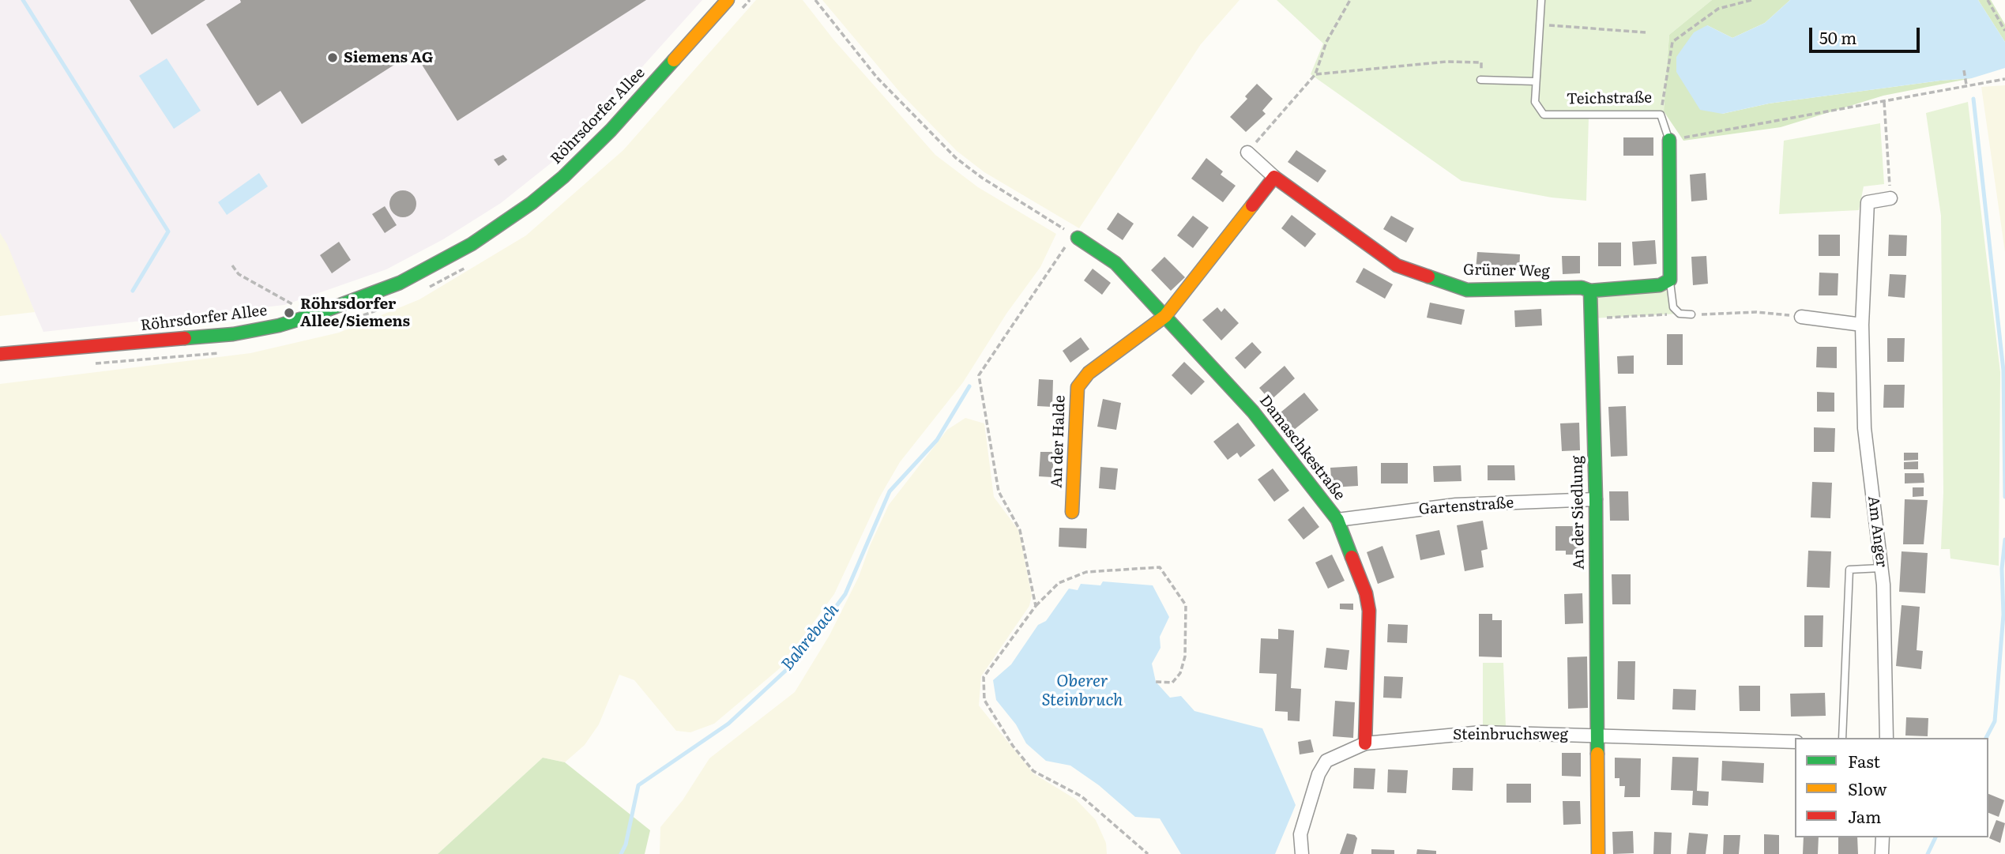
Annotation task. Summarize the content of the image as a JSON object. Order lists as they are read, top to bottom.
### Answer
{
  "streets": {
    "street": [
      "Teichstraße",
      "Röhrsdorfer Allee",
      "Grüner Weg",
      "An der Halde",
      "Damaschkestraße",
      "Gartenstraße",
      "An der Siedlung",
      "Am Anger",
      "Steinbruchsweg"
    ]
  },
  "crossings": [
    ["Teichstraße", "Grüner Weg"],
    ["Grüner Weg", "An der Siedlung"],
    ["An der Halde", "Damaschkestraße"],
    ["Damaschkestraße", "Gartenstraße"],
    ["Damaschkestraße", "Steinbruchsweg"],
    ["Gartenstraße", "An der Siedlung"],
    ["An der Siedlung", "Steinbruchsweg"]
  ],
  "water": ["Bahrebach", "Oberer Steinbruch"],
  "places": ["Siemens AG", "Röhrsdorfer Allee/Siemens"],
  "legend": ["Fast", "Slow", "Jam"],
  "scale_bar": "50 m"
}
